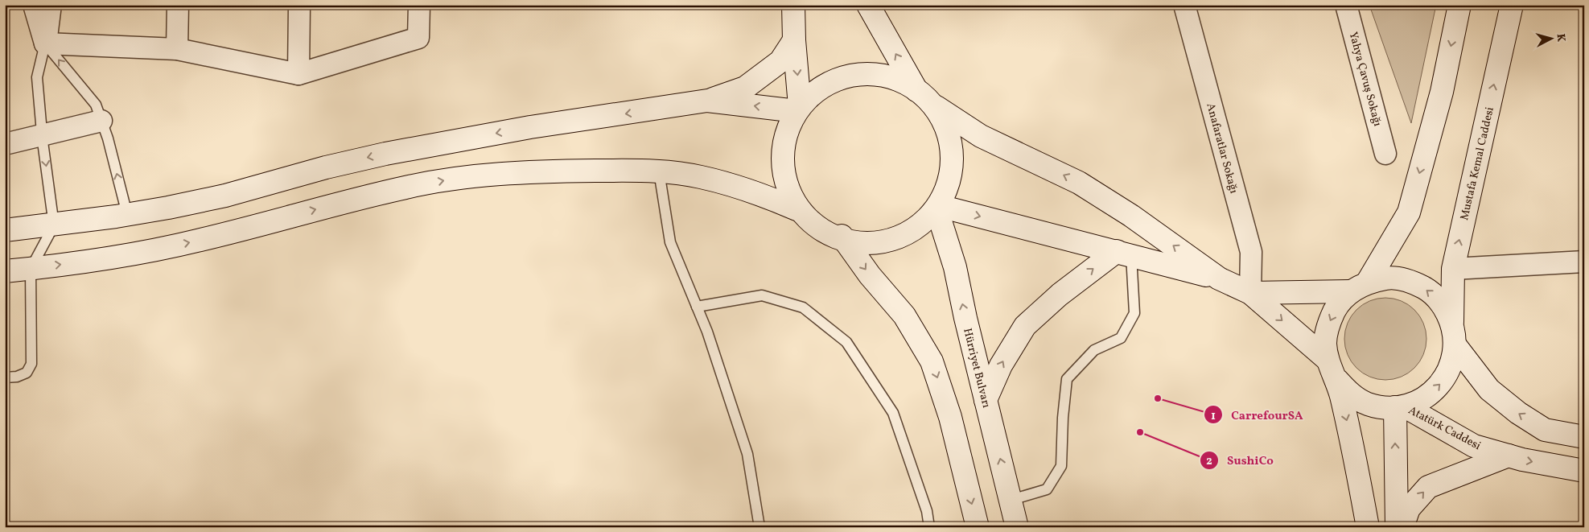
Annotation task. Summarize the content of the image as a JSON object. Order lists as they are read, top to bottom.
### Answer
{
  "streets": {
    "street": [
      "Yahya Çavuş Sokağı",
      "Anafaratlar Sokağı",
      "Mustafa Kemal Caddesi",
      "Hürriyet Bulvarı",
      "Atatürk Caddesi"
    ]
  },
  "crossings": [
    ["Mustafa Kemal Caddesi", "Atatürk Caddesi"]
  ],
  "one_way": ["Atatürk Caddesi"],
  "places": ["CarrefourSA", "SushiCo"],
  "north": "right"
}
